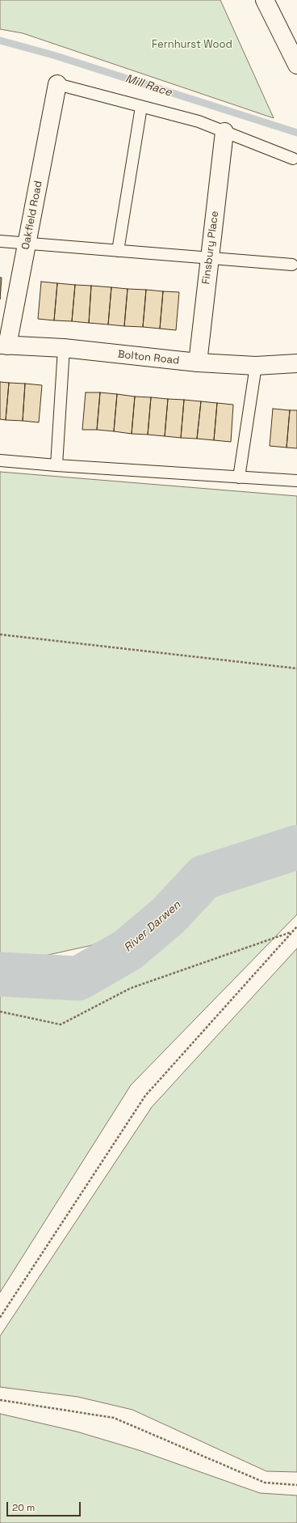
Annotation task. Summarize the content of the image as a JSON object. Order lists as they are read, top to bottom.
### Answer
{
  "streets": {
    "main road": ["Oakfield Road", "Finsbury Place", "Bolton Road"]
  },
  "crossings": [
    ["Oakfield Road", "Bolton Road"],
    ["Finsbury Place", "Bolton Road"]
  ],
  "water": ["Mill Race", "River Darwen"],
  "parks": ["Fernhurst Wood"],
  "scale_bar": "20 m"
}
